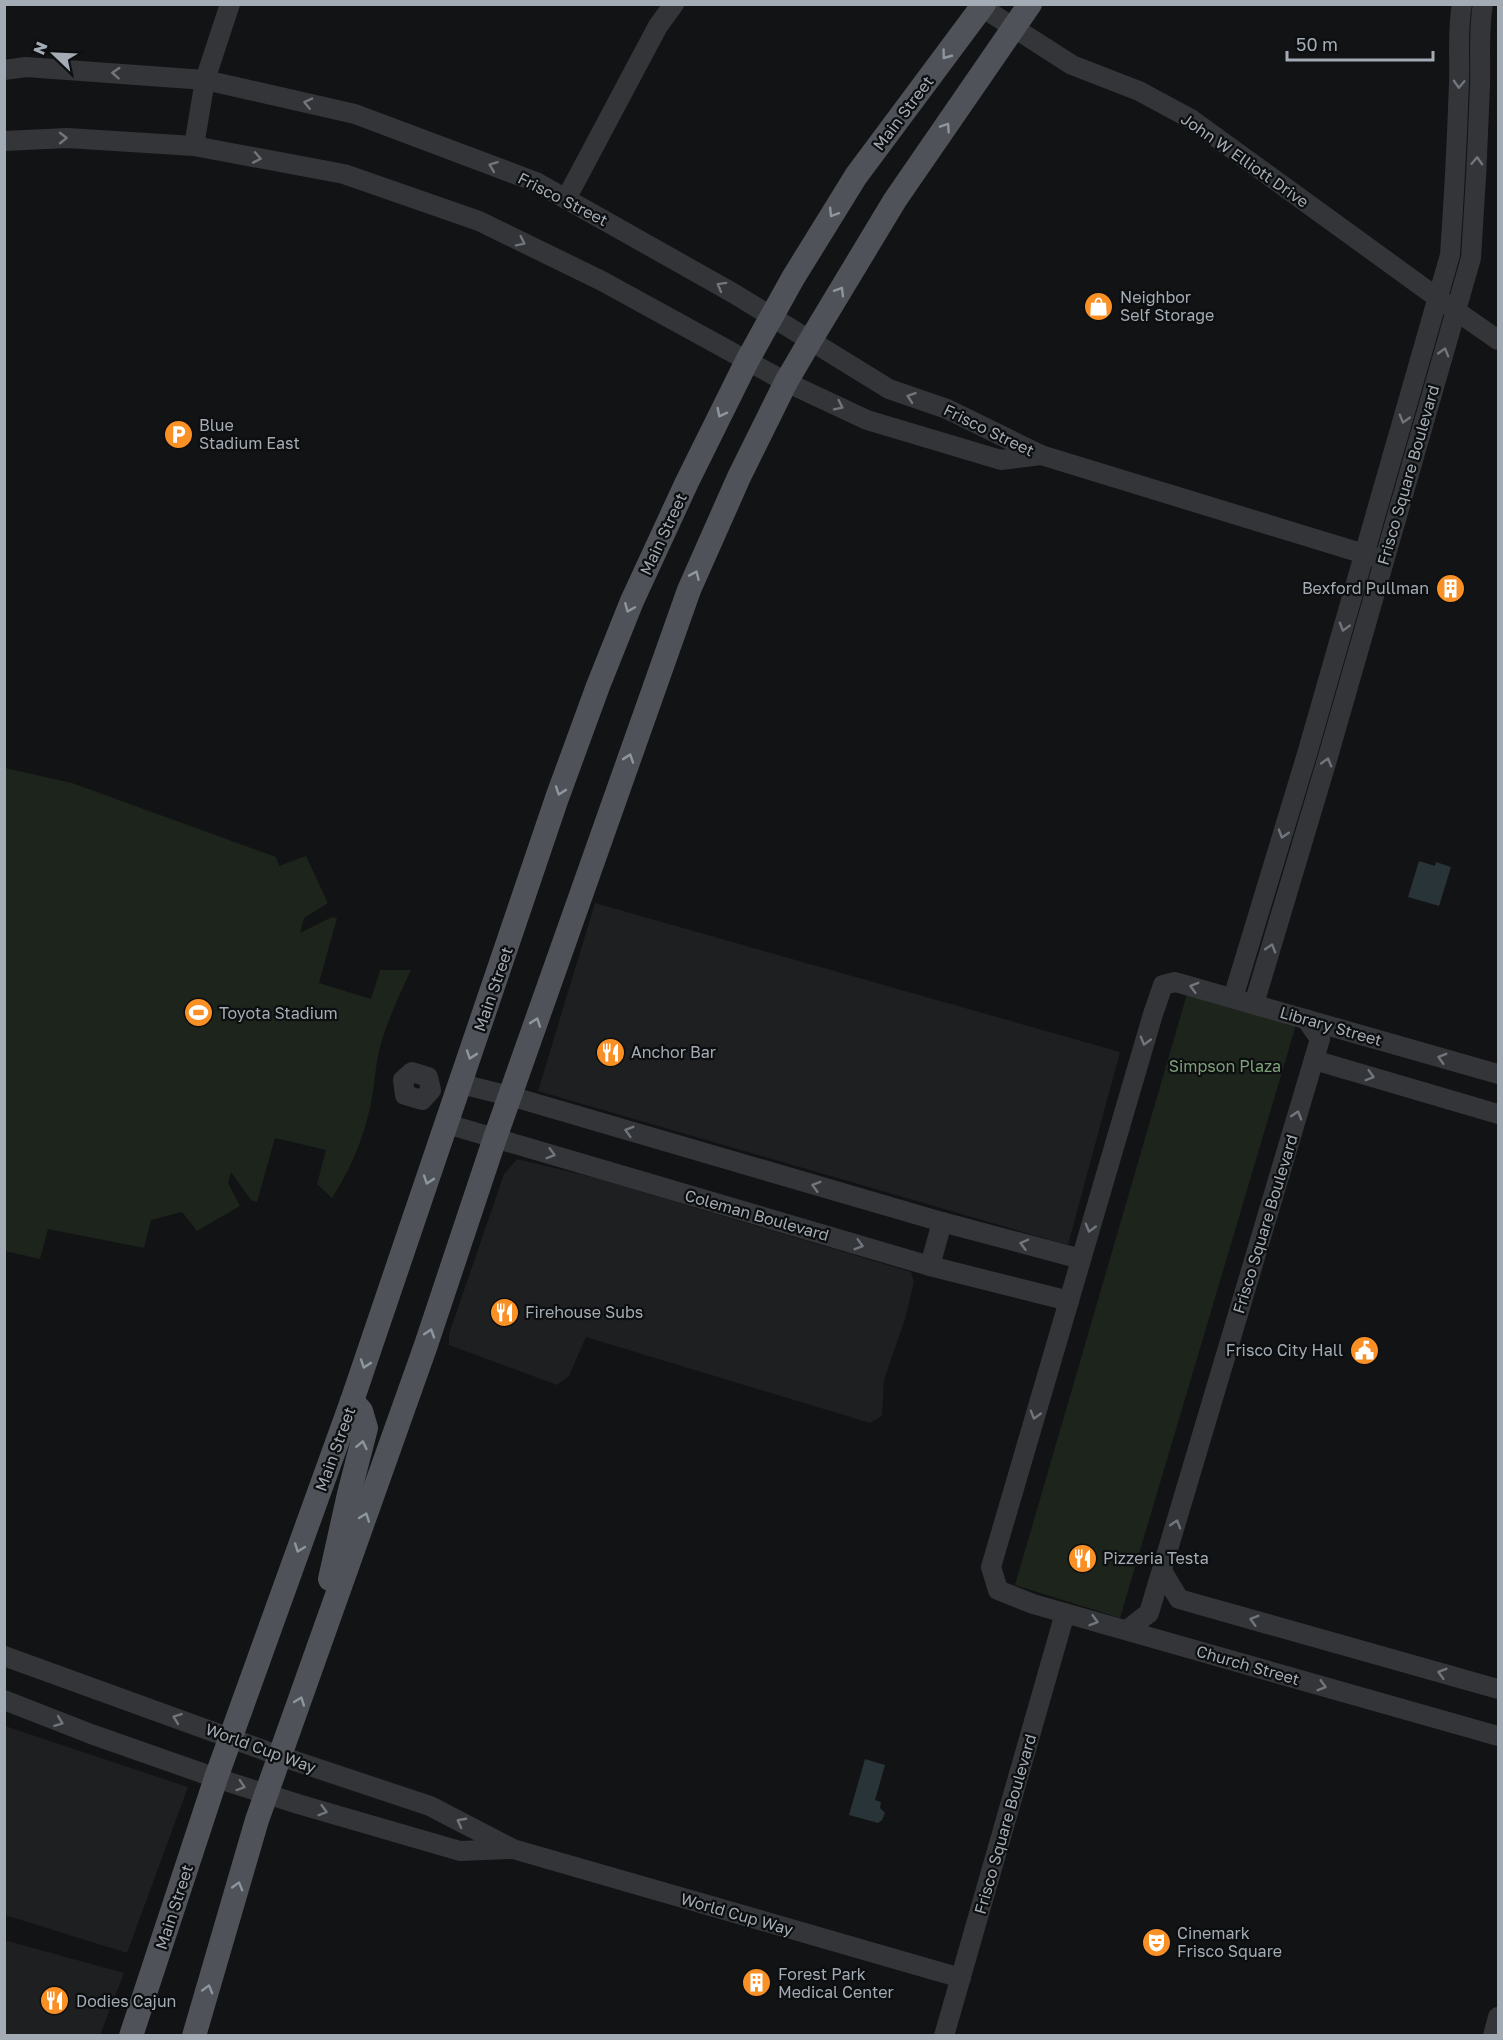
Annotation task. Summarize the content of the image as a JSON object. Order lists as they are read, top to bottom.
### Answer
{
  "streets": {
    "main road": ["Main Street"],
    "street": [
      "John W Elliott Drive",
      "Frisco Street",
      "Frisco Square Boulevard",
      "Library Street",
      "Coleman Boulevard",
      "Church Street",
      "World Cup Way"
    ]
  },
  "crossings": [
    ["Main Street", "John W Elliott Drive"],
    ["Main Street", "Frisco Street"],
    ["Main Street", "Coleman Boulevard"],
    ["Main Street", "World Cup Way"],
    ["John W Elliott Drive", "Frisco Square Boulevard"],
    ["Frisco Street", "Frisco Square Boulevard"],
    ["Frisco Square Boulevard", "Library Street"],
    ["Frisco Square Boulevard", "Church Street"],
    ["Frisco Square Boulevard", "World Cup Way"],
    ["Coleman Boulevard", "Church Street"]
  ],
  "parks": ["Simpson Plaza"],
  "places": {
    "shop": ["Neighbor Self Storage"],
    "parking": ["Blue Stadium East"],
    "building": ["Bexford Pullman", "Forest Park Medical Center"],
    "sports": ["Toyota Stadium"],
    "restaurant": [
      "Anchor Bar",
      "Firehouse Subs",
      "Pizzeria Testa",
      "Dodies Cajun"
    ],
    "public building": ["Frisco City Hall"],
    "theatre": ["Cinemark Frisco Square"]
  },
  "scale_bar": "50 m",
  "north": "top left"
}
